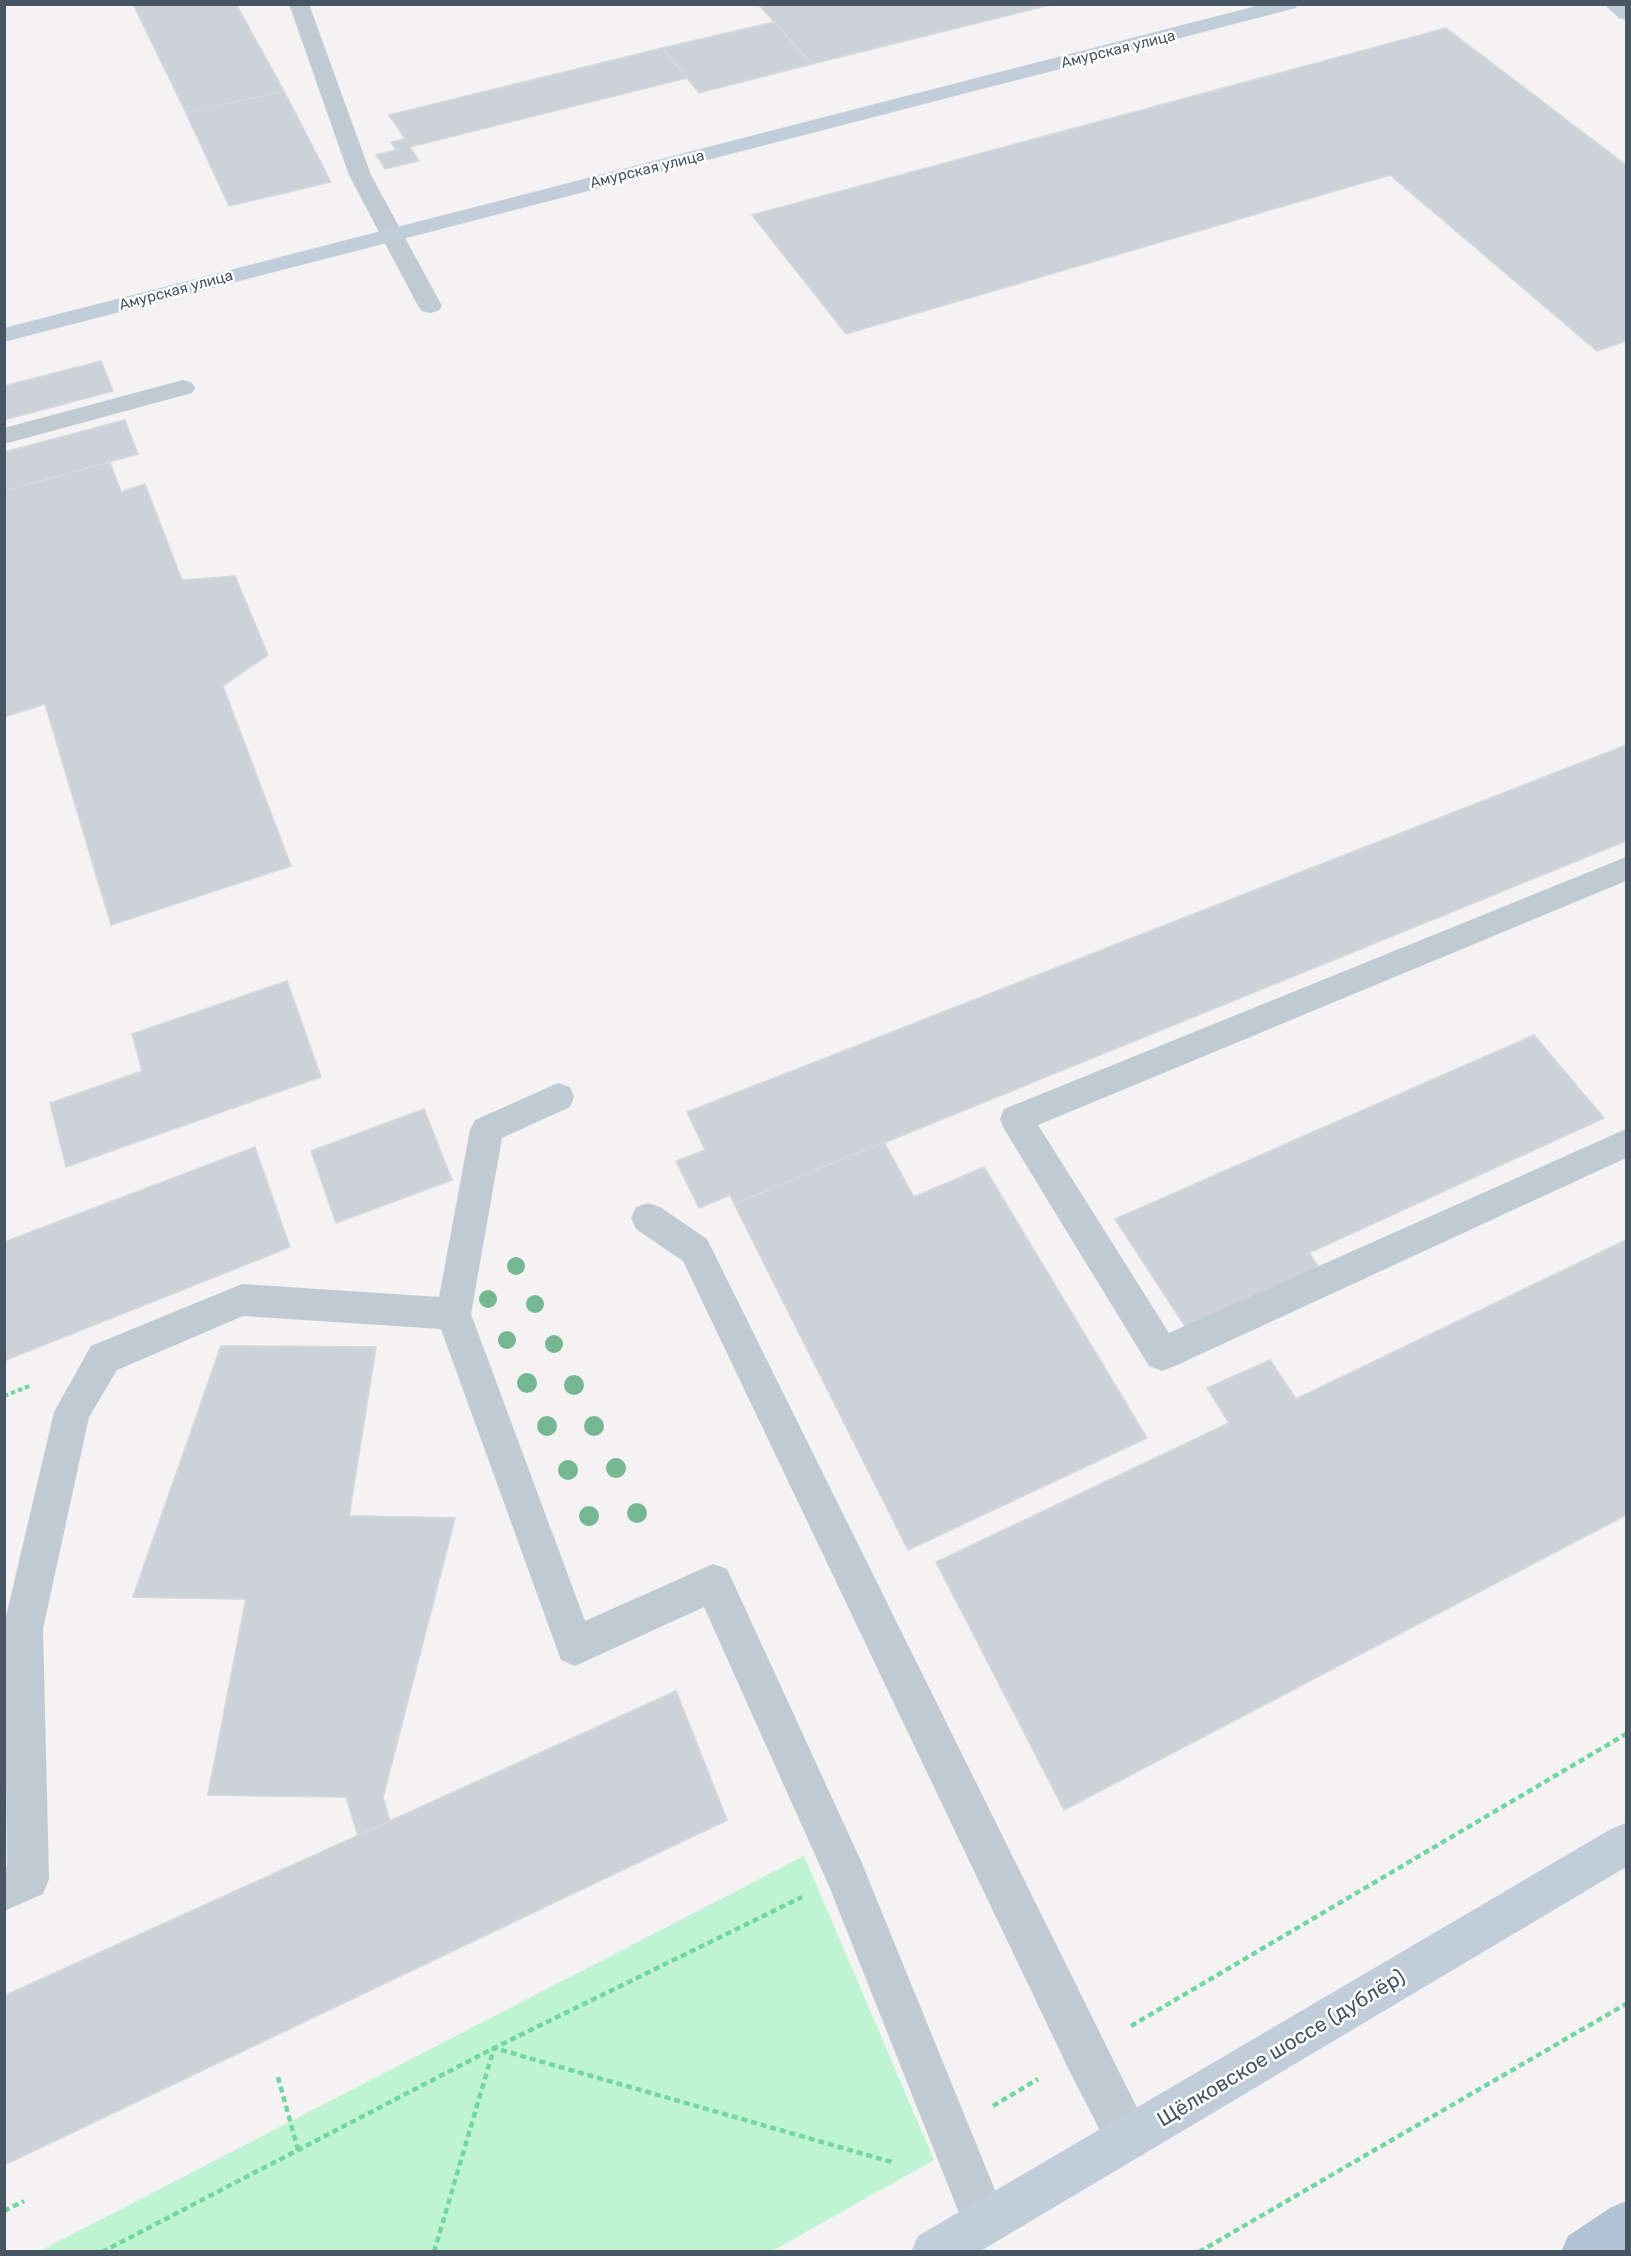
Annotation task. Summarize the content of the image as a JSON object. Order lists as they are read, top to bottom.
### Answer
{
  "streets": {
    "street": ["Амурская улица", "Щёлковское шоссе (дублёр)"]
  }
}
